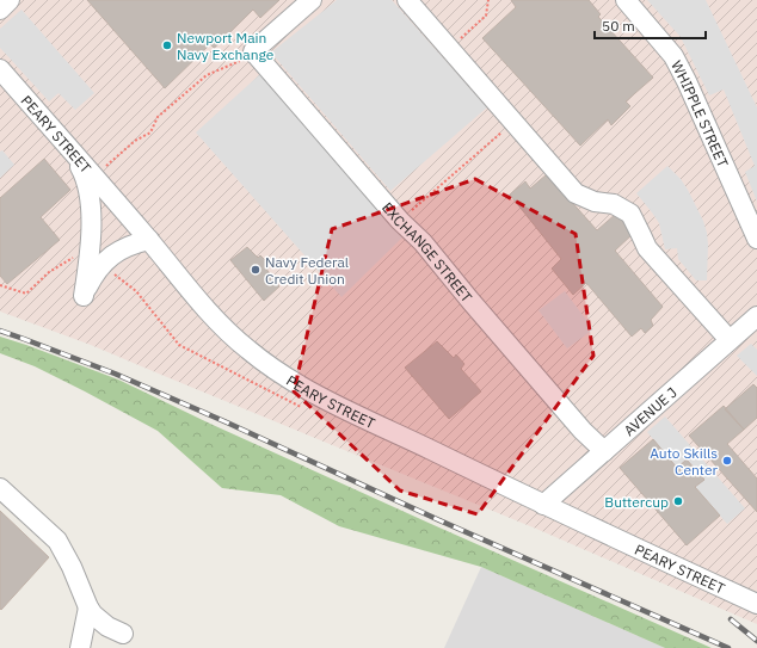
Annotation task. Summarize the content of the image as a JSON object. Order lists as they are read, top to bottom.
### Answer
{
  "streets": {
    "street": [
      "WHIPPLE STREET",
      "PEARY STREET",
      "EXCHANGE STREET",
      "AVENUE J"
    ]
  },
  "crossings": [
    ["PEARY STREET", "AVENUE J"],
    ["EXCHANGE STREET", "AVENUE J"]
  ],
  "places": [
    "Newport Main Navy Exchange",
    "Navy Federal Credit Union",
    "Auto Skills Center",
    "Buttercup"
  ],
  "scale_bar": "50 m"
}
